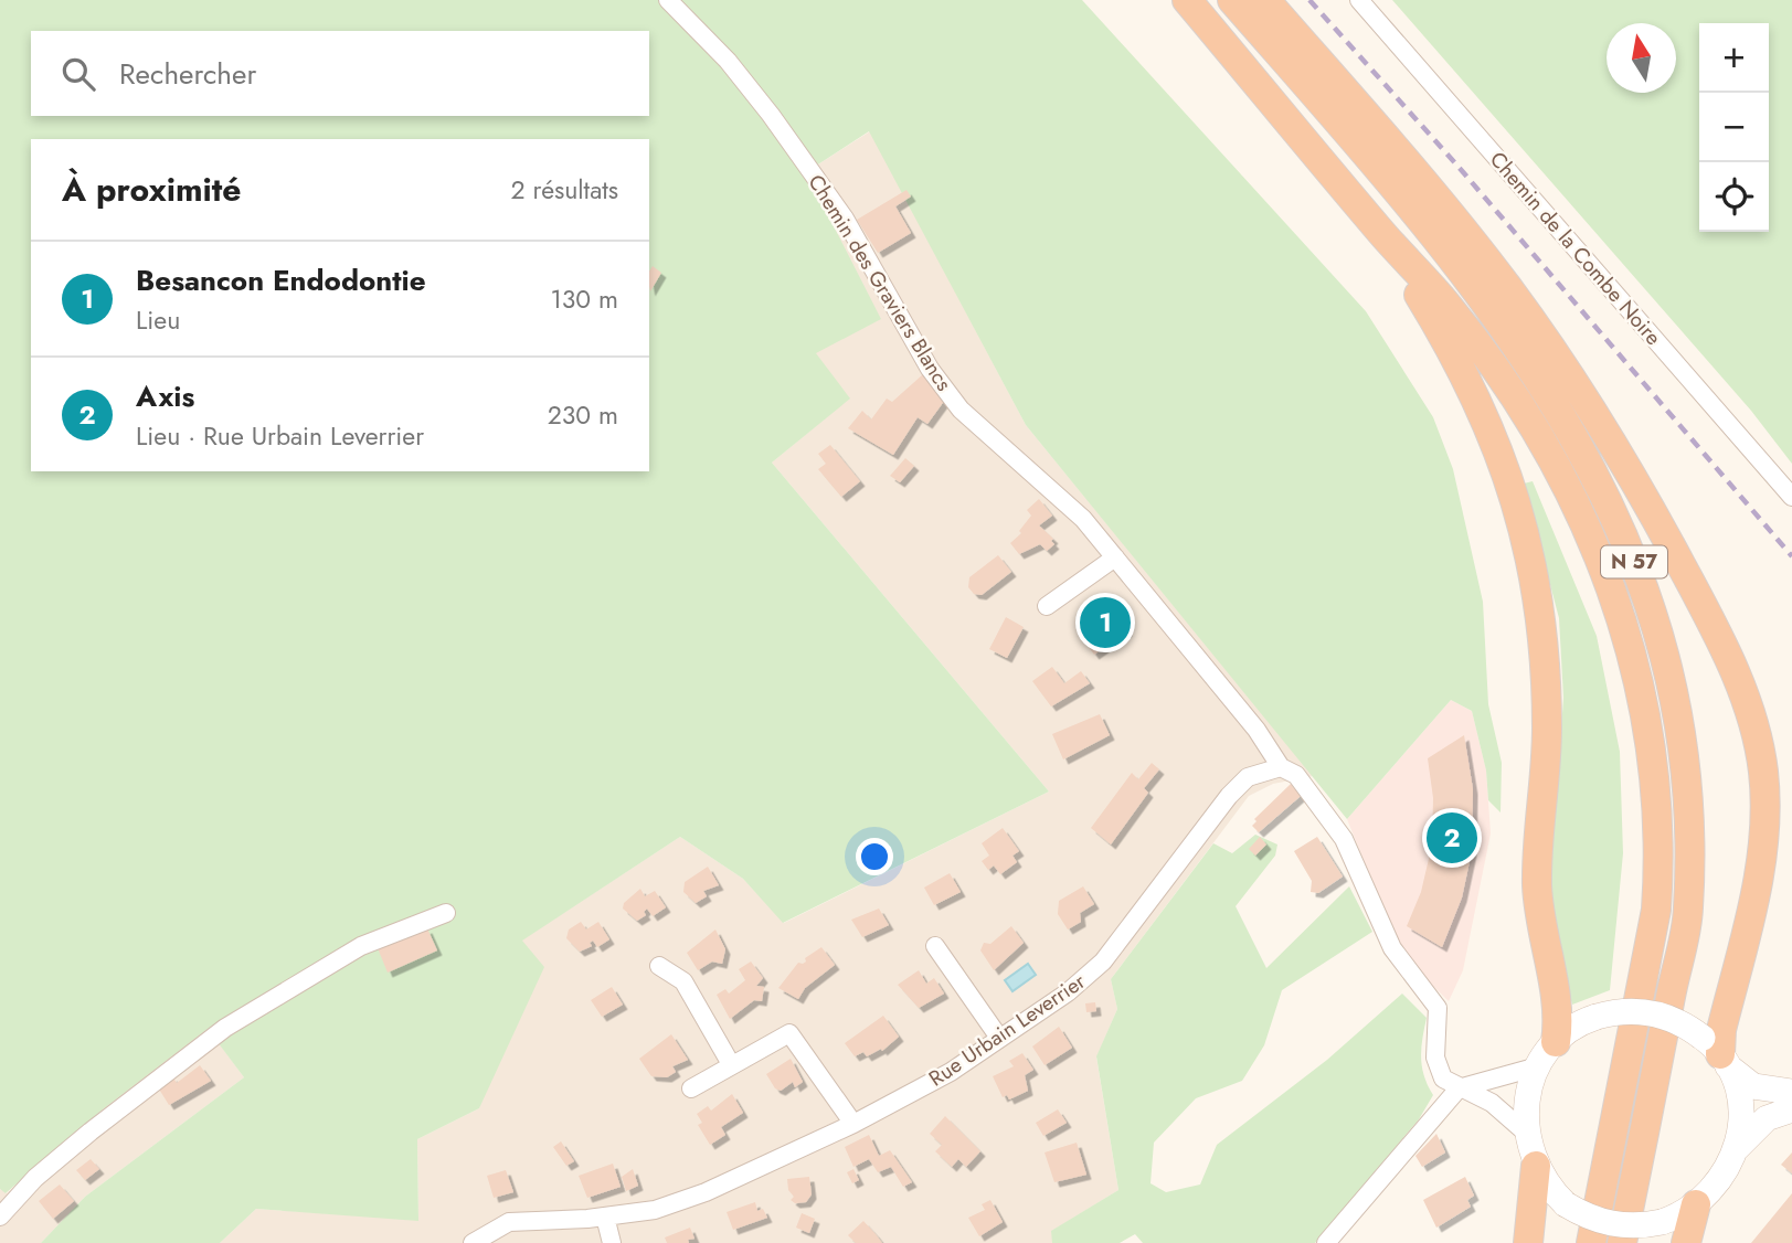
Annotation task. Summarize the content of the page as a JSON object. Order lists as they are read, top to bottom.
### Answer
{
  "streets": {
    "highway": ["N 57"],
    "street": ["Chemin de la Combe Noire", "Chemin des Graviers Blancs", "Rue Urbain Leverrier"]
  },
  "crossings": [
    ["Chemin des Graviers Blancs", "Rue Urbain Leverrier"]
  ],
  "north": "top",
  "page": {
    "map_buttons": ["+", "−"],
    "search": "Rechercher",
    "heading": ["À proximité", "2 résultats"],
    "list": [
      {
        "mark": "1",
        "name": "Besancon Endodontie",
        "note": "Lieu",
        "value": "130 m"
      },
      {
        "mark": "2",
        "name": "Axis",
        "note": "Lieu · Rue Urbain Leverrier",
        "value": "230 m"
      }
    ],
    "pins": ["1", "2"]
  }
}
